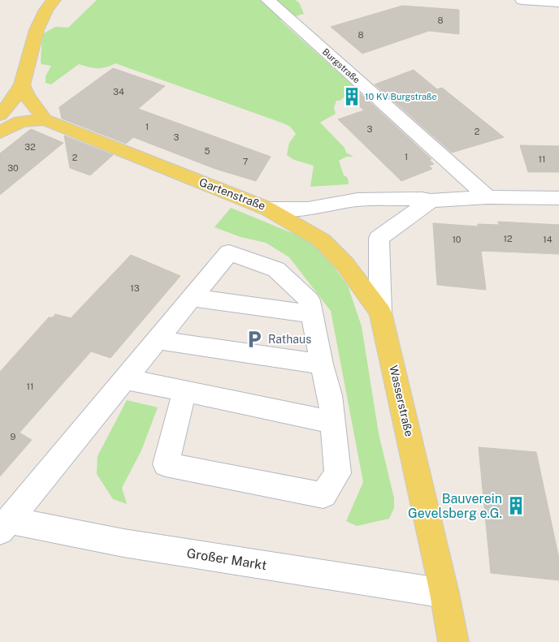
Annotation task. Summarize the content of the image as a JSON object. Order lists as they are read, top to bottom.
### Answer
{
  "streets": {
    "main road": ["Gartenstraße", "Wasserstraße"],
    "street": ["Burgstraße", "Großer Markt"]
  },
  "crossings": [
    ["Burgstraße", "Gartenstraße"],
    ["Gartenstraße", "Wasserstraße"],
    ["Wasserstraße", "Großer Markt"]
  ],
  "places": {
    "building": ["10 KV Burgstraße", "Bauverein Gevelsberg e.G."],
    "parking": ["Rathaus"]
  },
  "house_numbers": [
    "8",
    "8",
    "34",
    "1",
    "3",
    "2",
    "3",
    "32",
    "5",
    "1",
    "2",
    "11",
    "7",
    "30",
    "12",
    "10",
    "14",
    "13",
    "11",
    "9"
  ]
}
